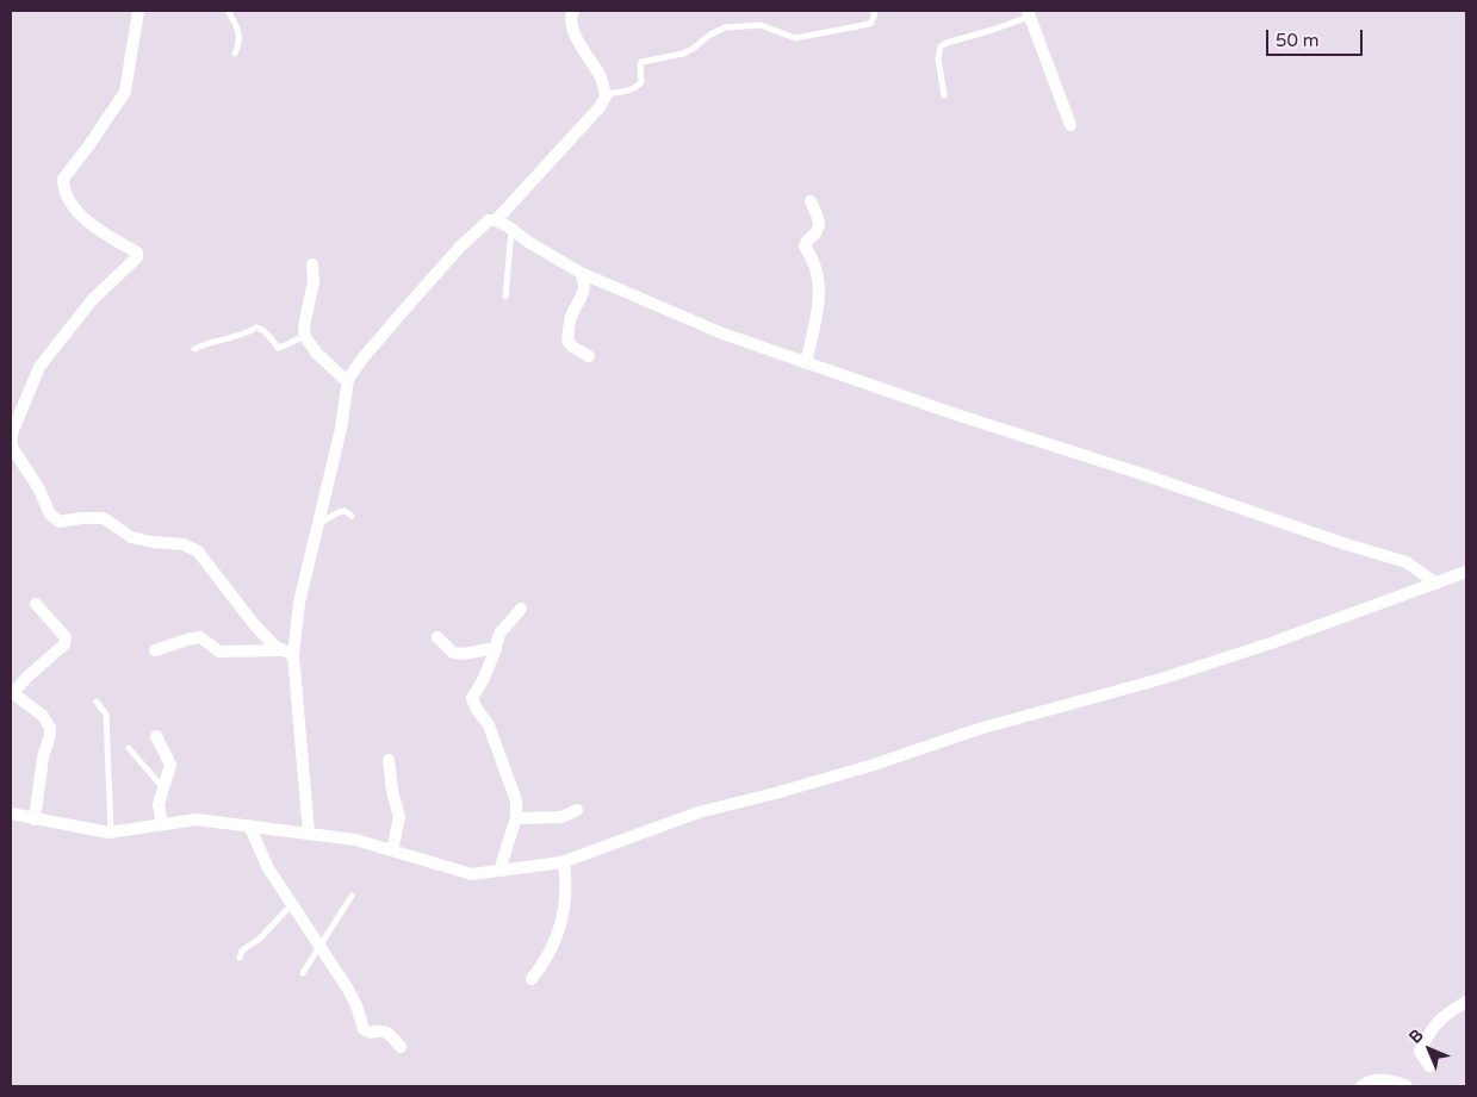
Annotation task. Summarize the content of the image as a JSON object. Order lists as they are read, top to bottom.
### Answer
{
  "scale_bar": "50 m",
  "north": "top left"
}
